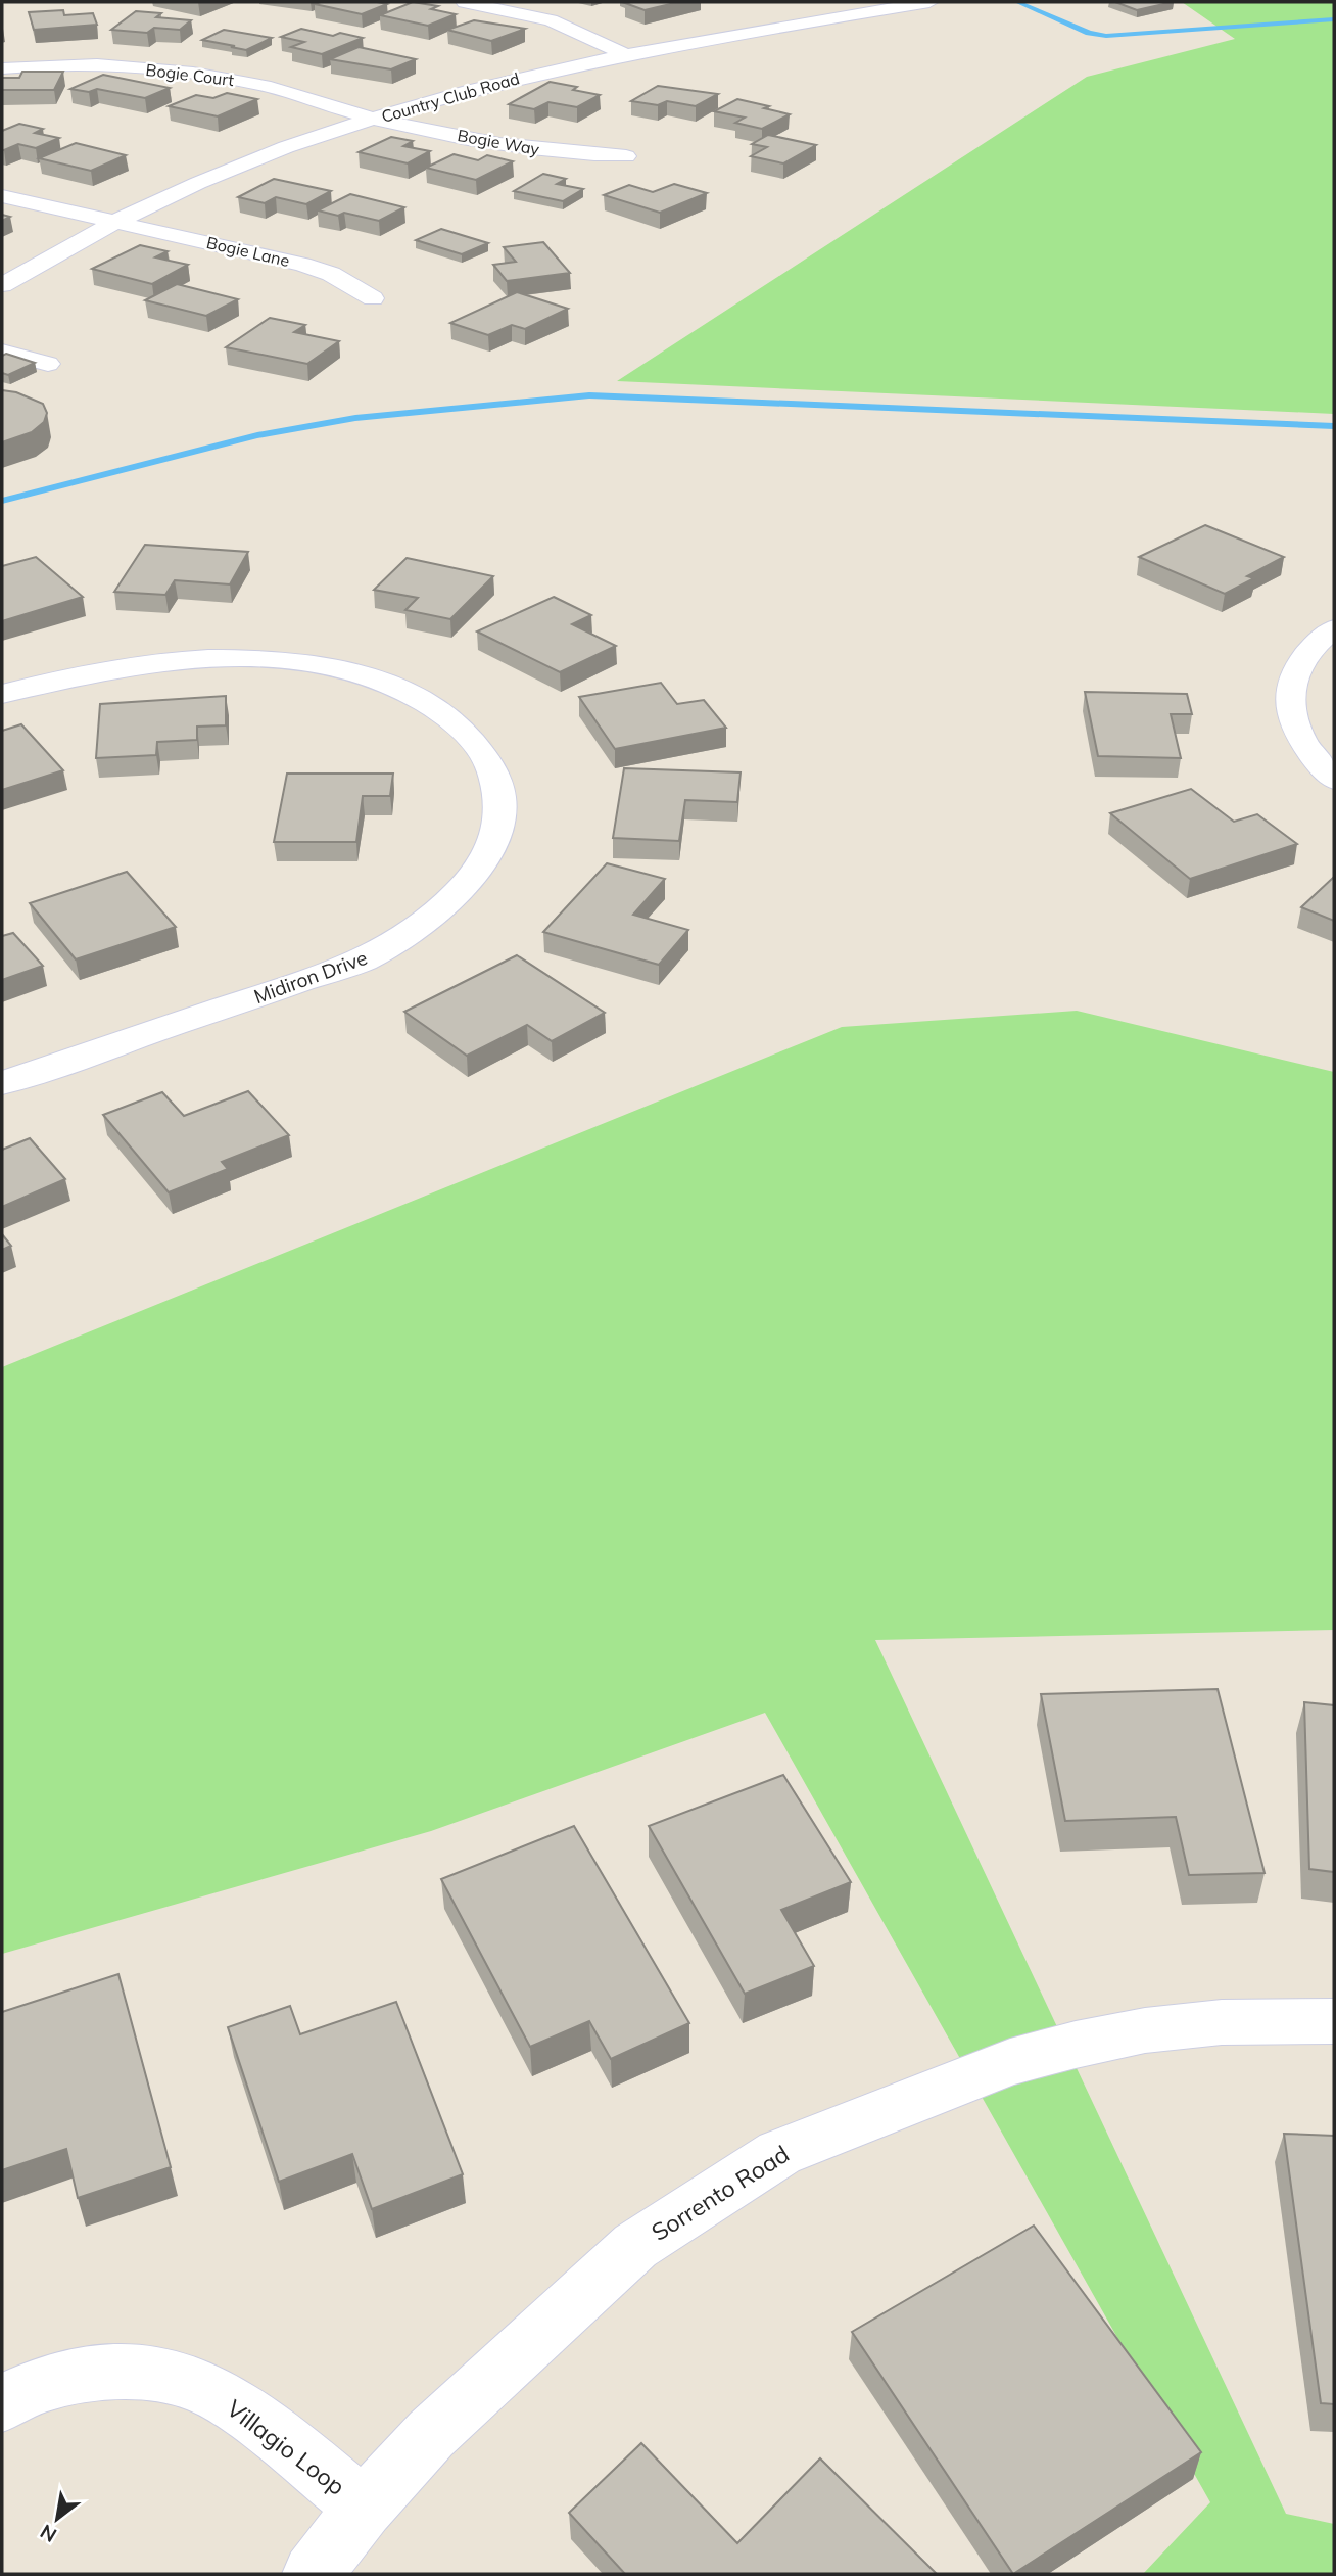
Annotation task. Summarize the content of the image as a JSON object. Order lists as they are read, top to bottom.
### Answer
{
  "streets": {
    "street": [
      "Bogie Court",
      "Country Club Road",
      "Bogie Way",
      "Bogie Lane",
      "Midiron Drive",
      "Sorrento Road",
      "Villagio Loop"
    ]
  },
  "crossings": [
    ["Bogie Court", "Country Club Road"],
    ["Bogie Court", "Bogie Way"],
    ["Country Club Road", "Bogie Way"],
    ["Country Club Road", "Bogie Lane"],
    ["Sorrento Road", "Villagio Loop"]
  ],
  "north": "bottom left"
}
